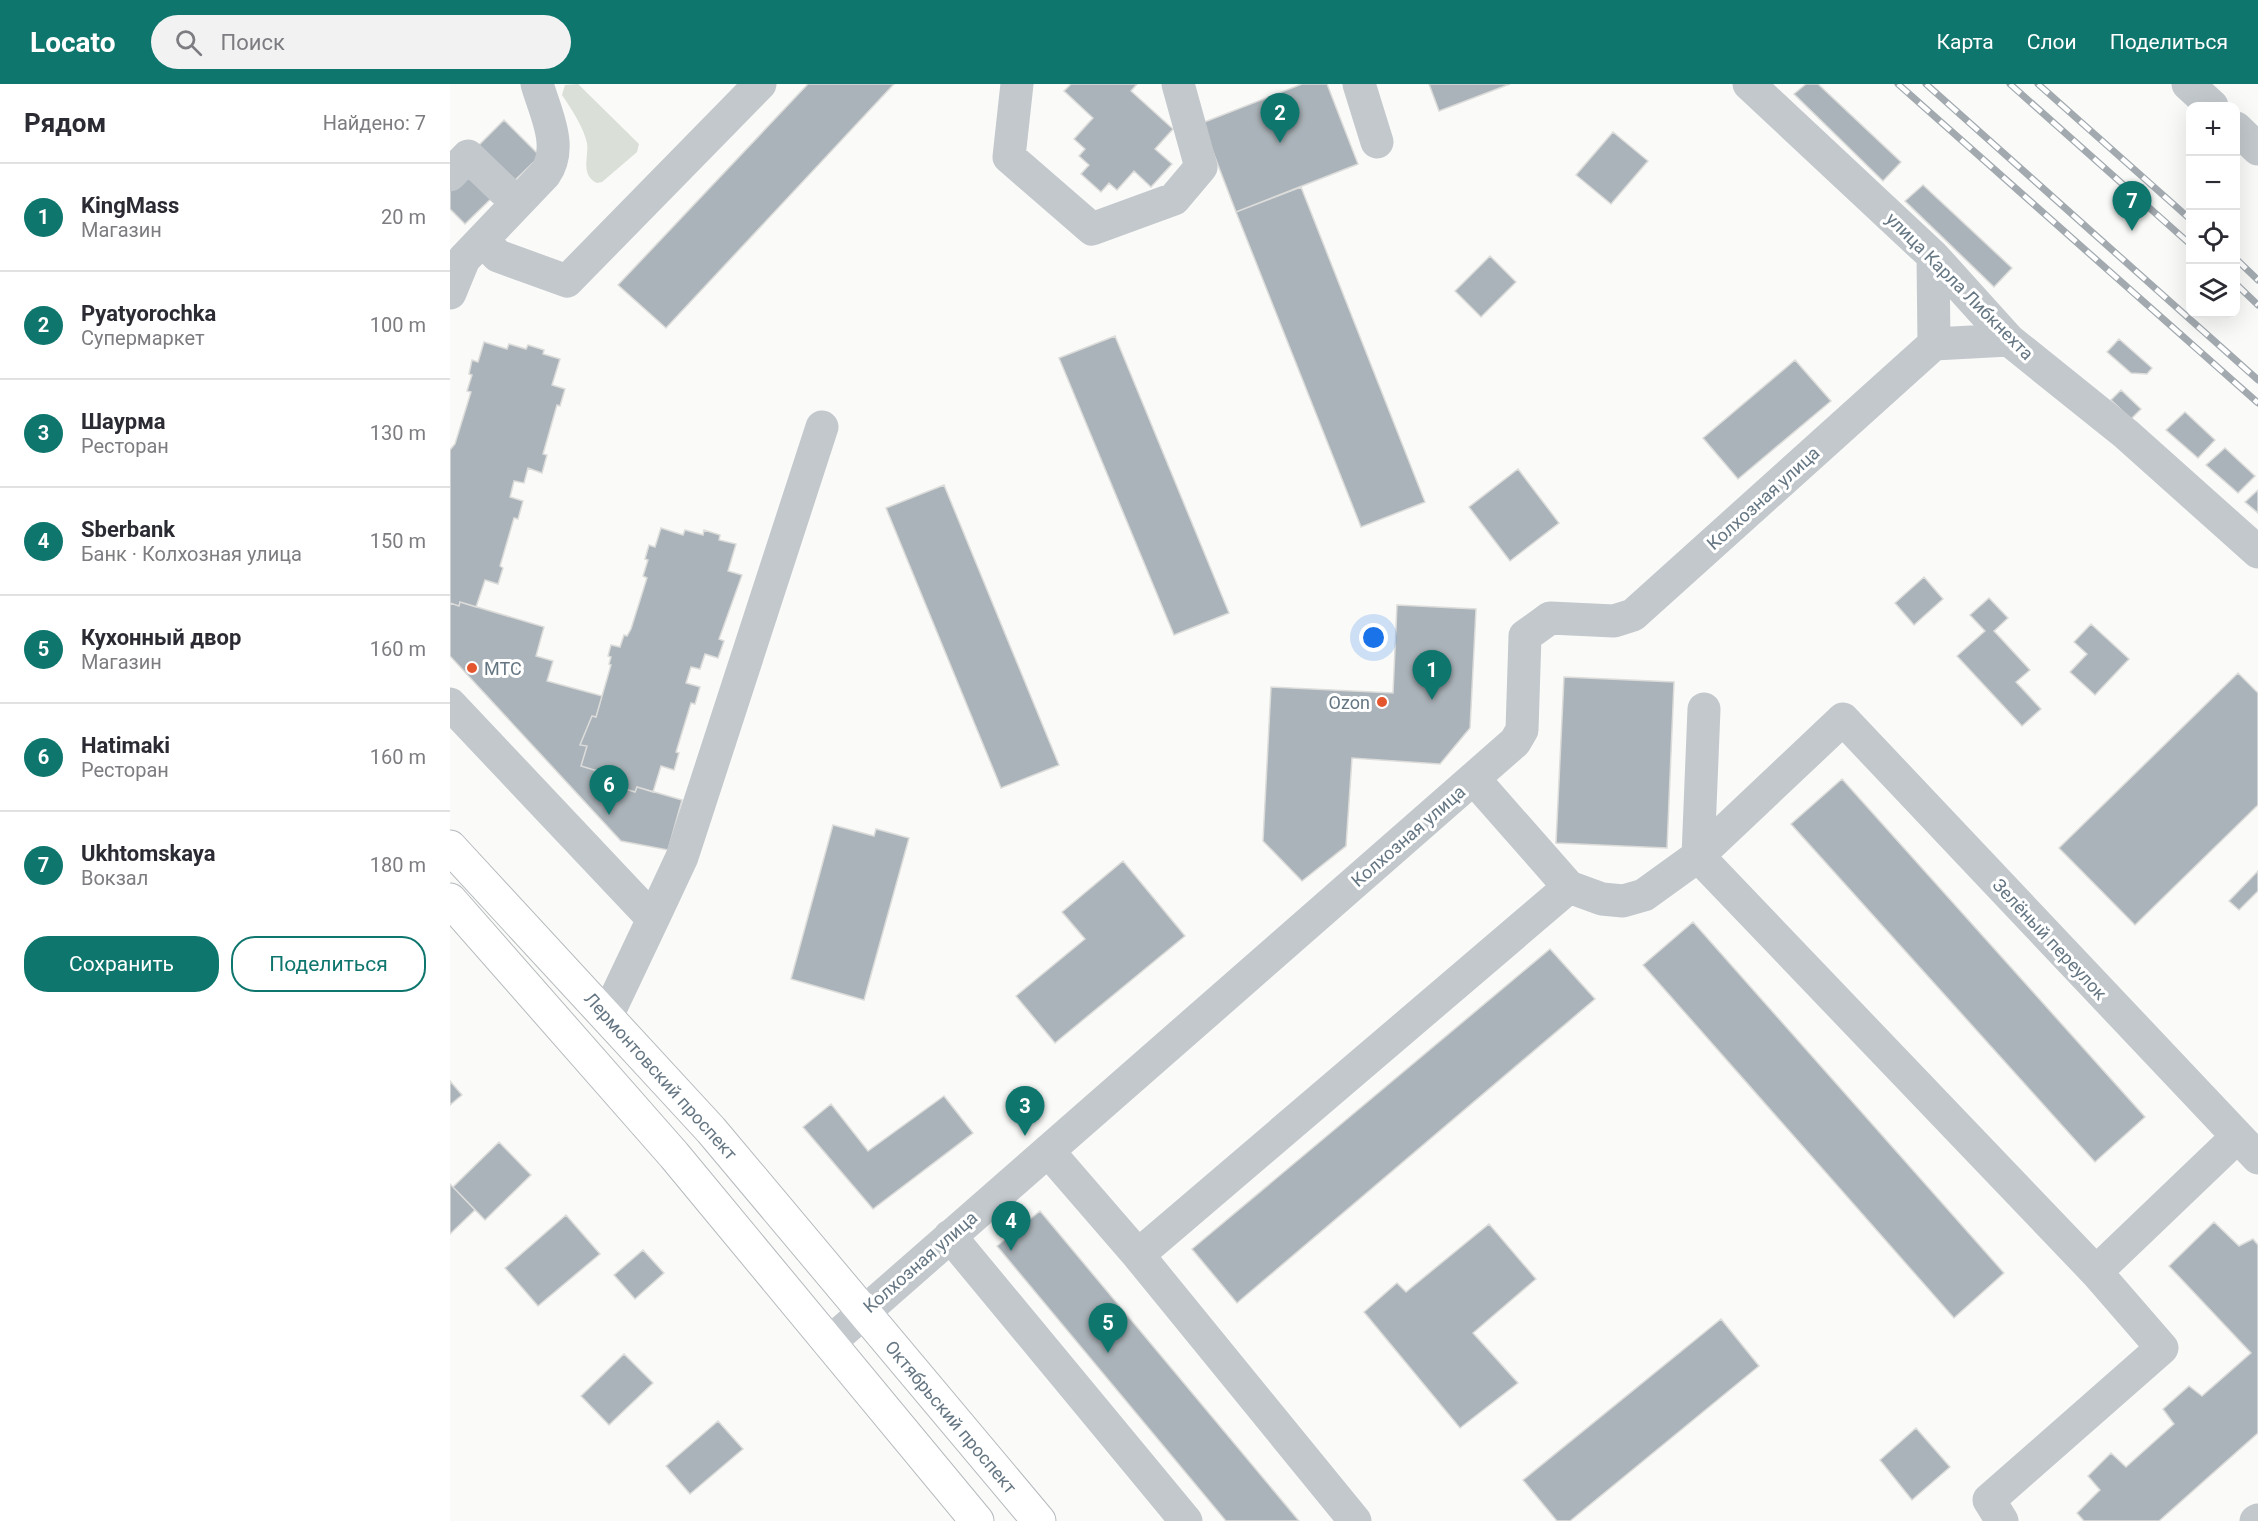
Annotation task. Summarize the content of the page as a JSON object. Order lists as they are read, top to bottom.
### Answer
{
  "streets": {
    "main road": ["Лермонтовский проспект", "Октябрьский проспект"],
    "street": ["улица Карла Либкнехта", "Колхозная улица", "Зелёный переулок"]
  },
  "crossings": [
    ["Колхозная улица", "Лермонтовский проспект"],
    ["Колхозная улица", "Октябрьский проспект"],
    ["Лермонтовский проспект", "Октябрьский проспект"]
  ],
  "places": ["МТС", "Ozon"],
  "page": {
    "header": "Locato",
    "search": "Поиск",
    "nav": ["Карта", "Слои", "Поделиться"],
    "heading": ["Рядом", "Найдено: 7"],
    "pins": [
      "2",
      "7",
      "1",
      "6",
      "3",
      "4",
      "5"
    ],
    "map_buttons": ["+", "−"],
    "list": [
      {
        "mark": "1",
        "name": "KingMass",
        "note": "Магазин",
        "value": "20 m"
      },
      {
        "mark": "2",
        "name": "Pyatyorochka",
        "note": "Супермаркет",
        "value": "100 m"
      },
      {
        "mark": "3",
        "name": "Шаурма",
        "note": "Ресторан",
        "value": "130 m"
      },
      {
        "mark": "4",
        "name": "Sberbank",
        "note": "Банк · Колхозная улица",
        "value": "150 m"
      },
      {
        "mark": "5",
        "name": "Кухонный двор",
        "note": "Магазин",
        "value": "160 m"
      },
      {
        "mark": "6",
        "name": "Hatimaki",
        "note": "Ресторан",
        "value": "160 m"
      },
      {
        "mark": "7",
        "name": "Ukhtomskaya",
        "note": "Вокзал",
        "value": "180 m"
      }
    ],
    "buttons": ["Сохранить", "Поделиться"]
  }
}
